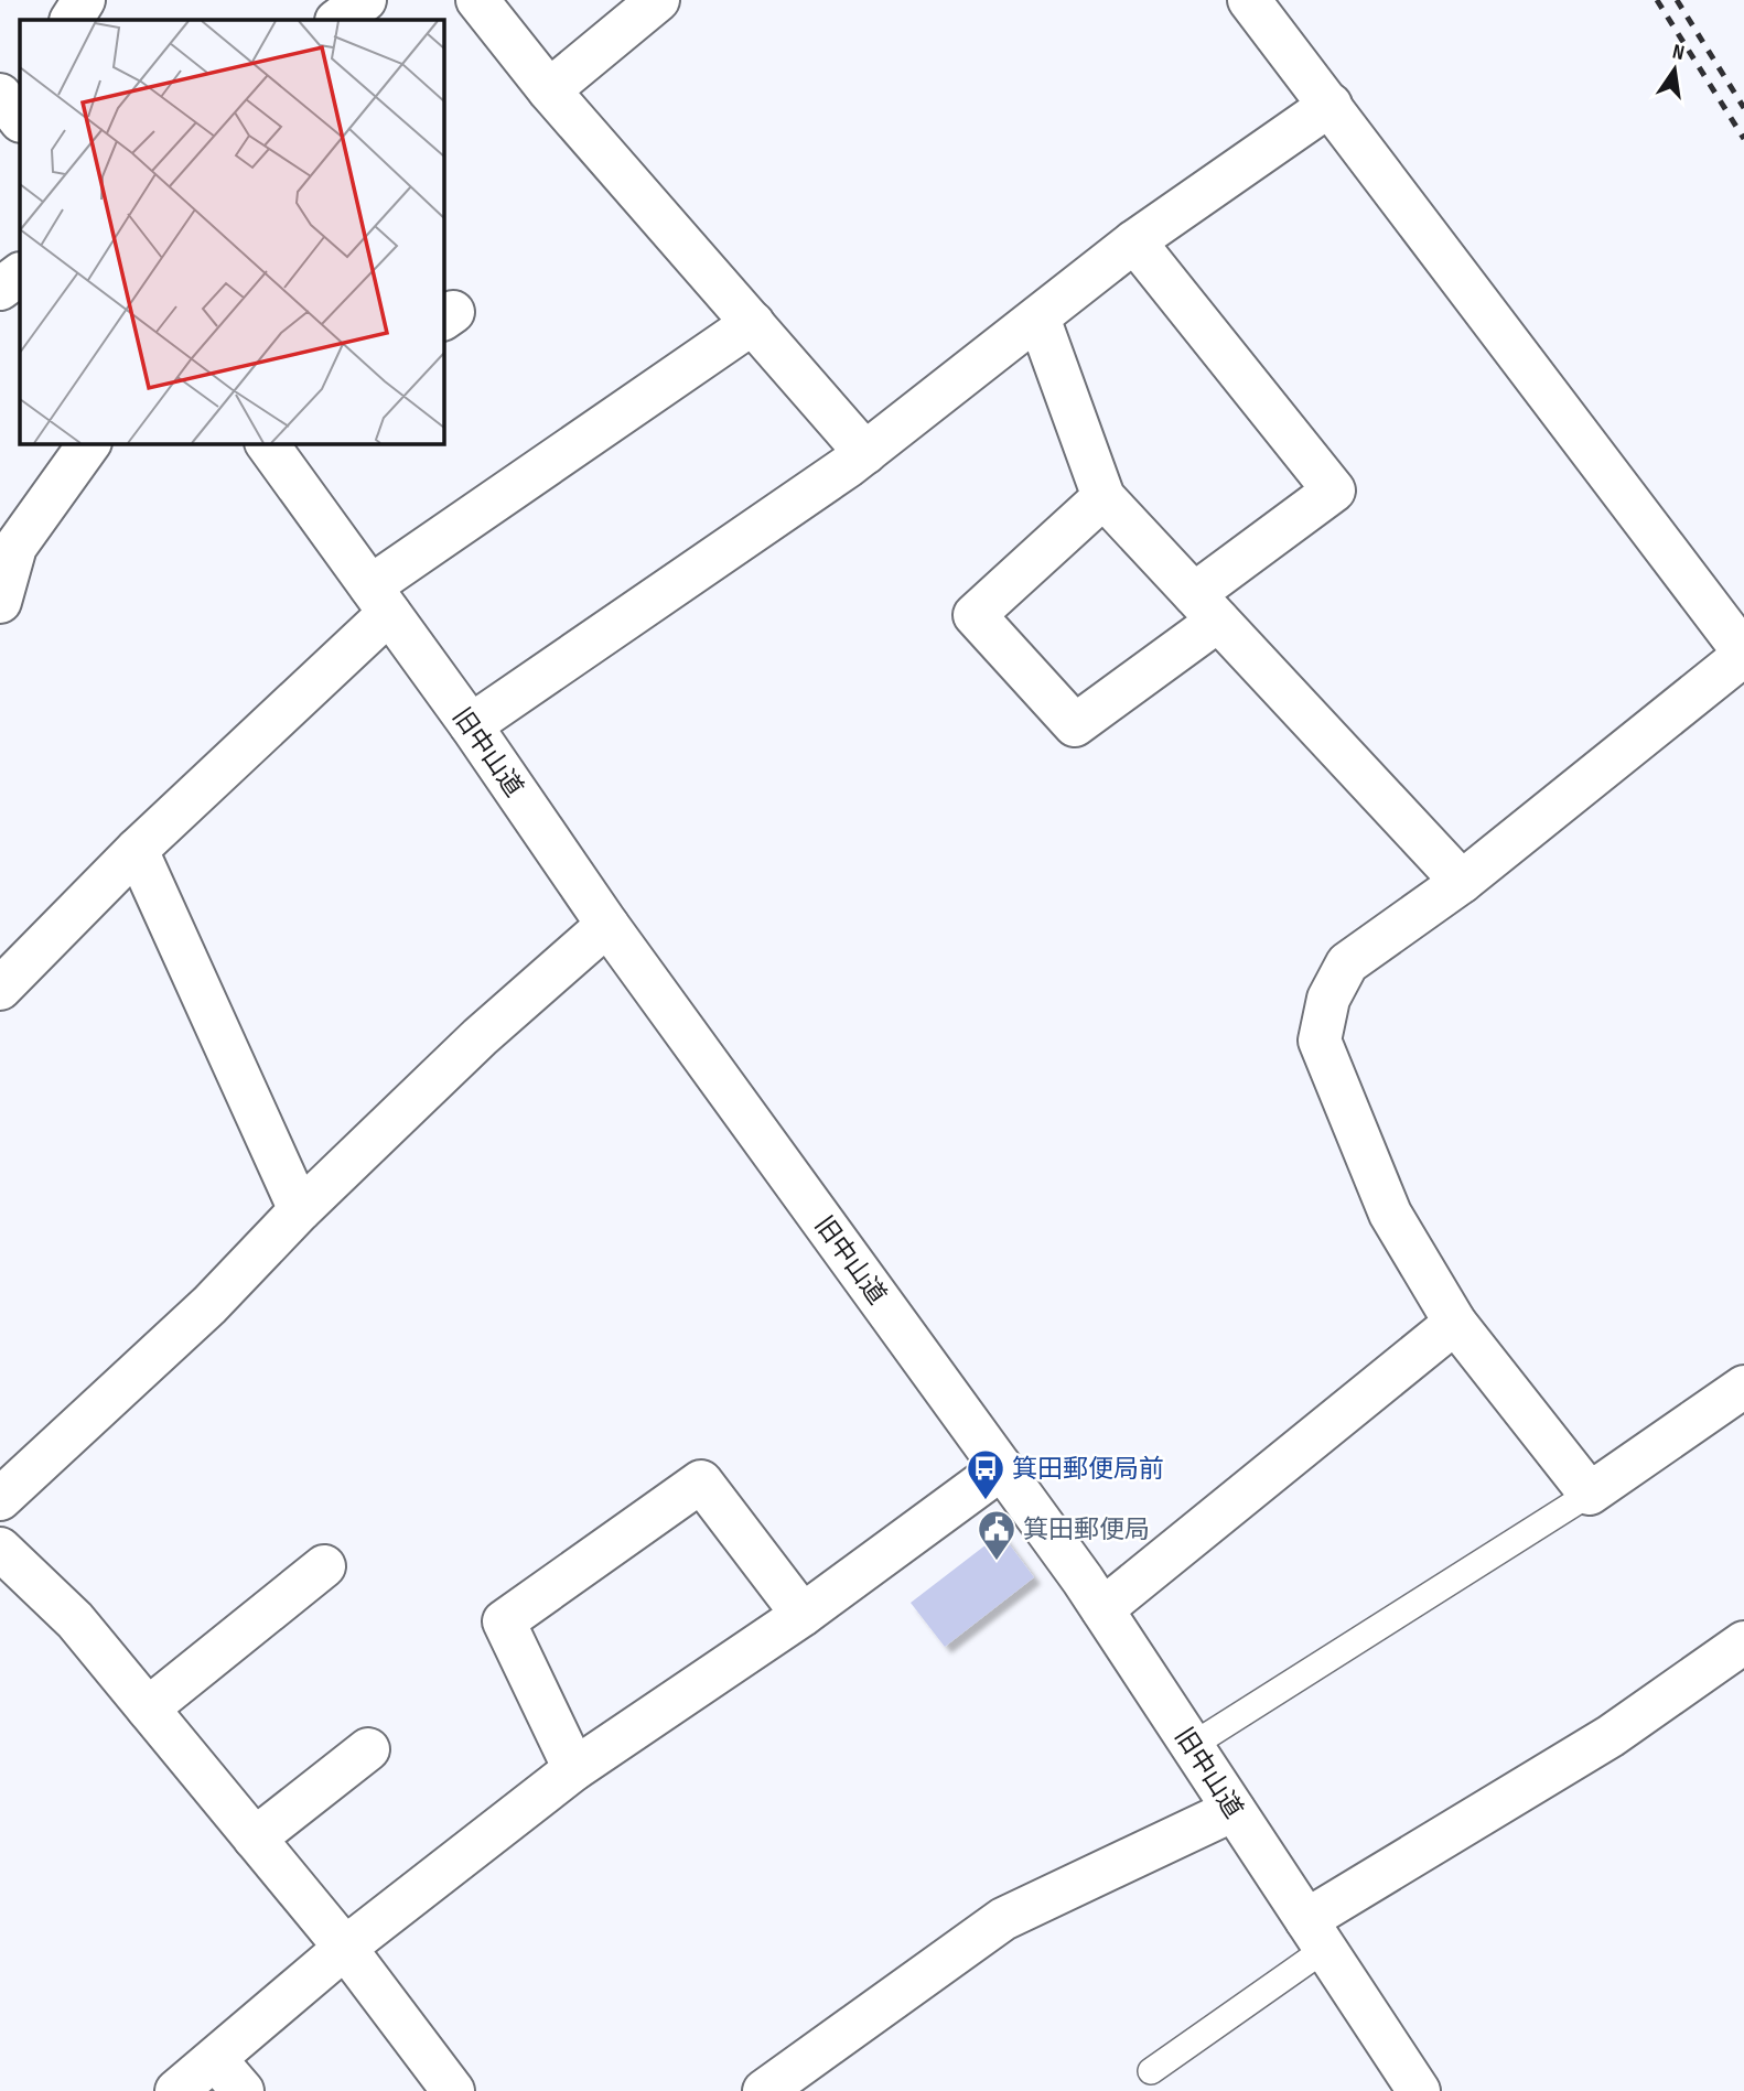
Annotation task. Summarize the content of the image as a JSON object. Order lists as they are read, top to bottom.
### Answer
{
  "streets": {
    "street": ["旧中山道"]
  },
  "places": {
    "bus stop": ["箕田郵便局前"],
    "public building": ["箕田郵便局"]
  },
  "north": "top"
}
